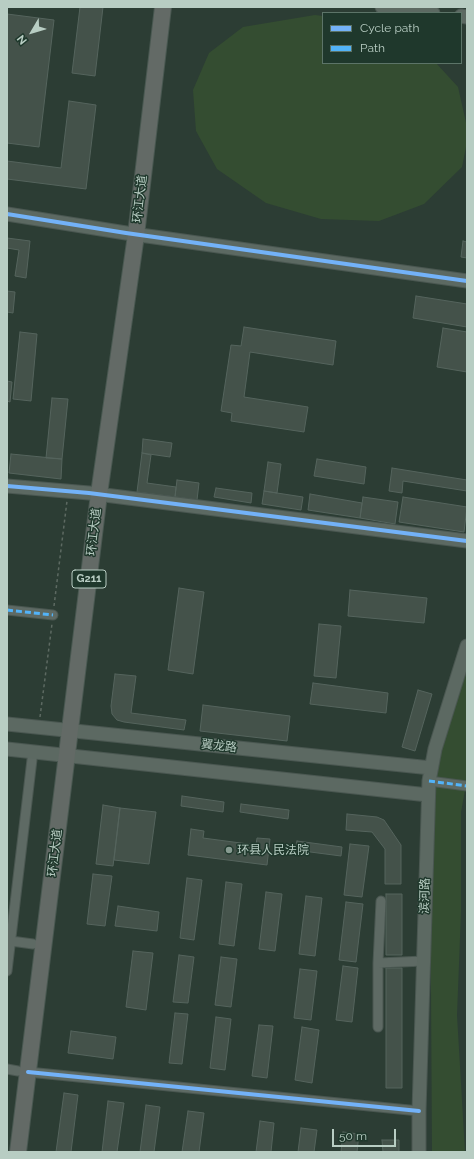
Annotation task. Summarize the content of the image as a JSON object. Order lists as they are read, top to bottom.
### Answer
{
  "streets": {
    "highway": ["环江大道", "G211"],
    "main road": ["翼龙路", "滨河路"]
  },
  "crossings": [
    ["环江大道", "翼龙路"],
    ["翼龙路", "滨河路"]
  ],
  "places": ["环县人民法院"],
  "legend": ["Cycle path", "Path"],
  "scale_bar": "50 m",
  "north": "bottom left"
}
